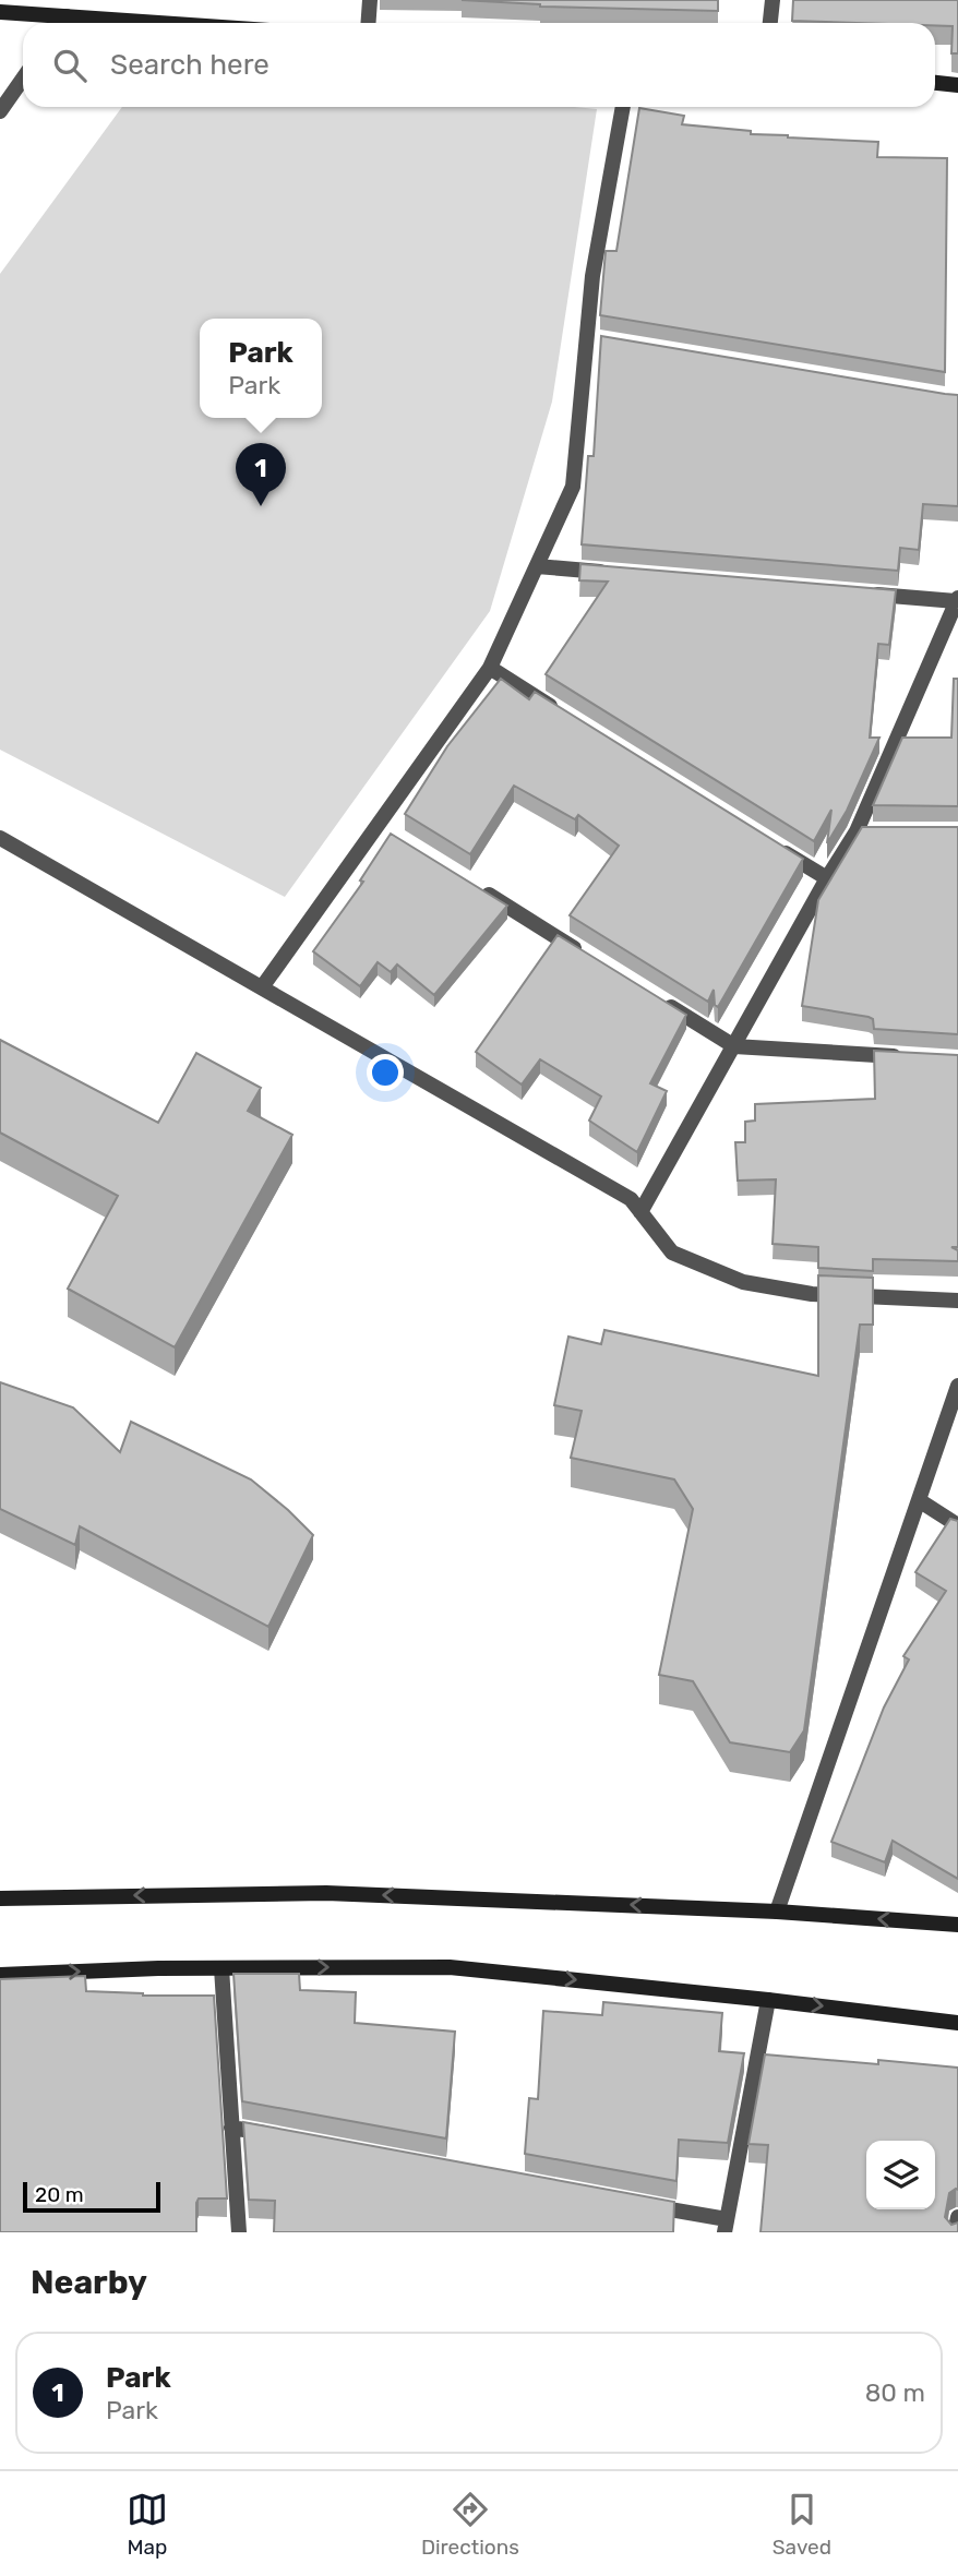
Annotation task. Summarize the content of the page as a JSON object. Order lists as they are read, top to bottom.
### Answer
{
  "scale_bar": "20 m",
  "page": {
    "search": "Search here",
    "popup": ["Park", "Park"],
    "pins": "1",
    "scale": "20 m",
    "heading": "Nearby",
    "list": [
      {
        "mark": "1",
        "name": "Park",
        "note": "Park",
        "value": "80 m"
      }
    ],
    "nav": ["Map", "Directions", "Saved"]
  }
}
